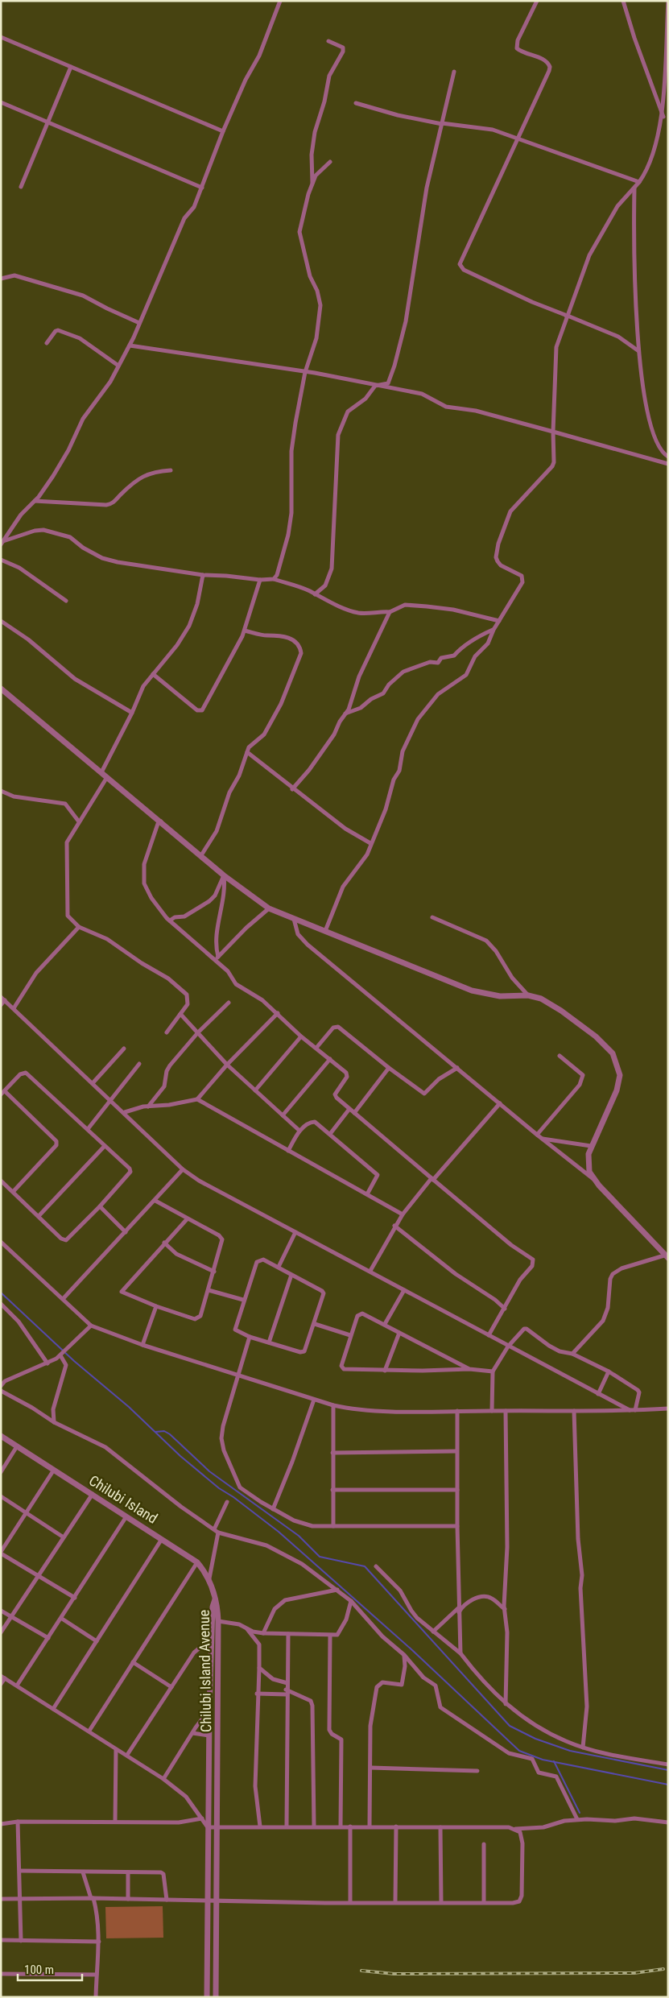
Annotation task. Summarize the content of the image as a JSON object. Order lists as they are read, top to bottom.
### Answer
{
  "streets": {
    "street": ["Chilubi Island", "Chilubi Island Avenue"]
  },
  "crossings": [
    ["Chilubi Island", "Chilubi Island Avenue"]
  ],
  "scale_bar": "100 m"
}
